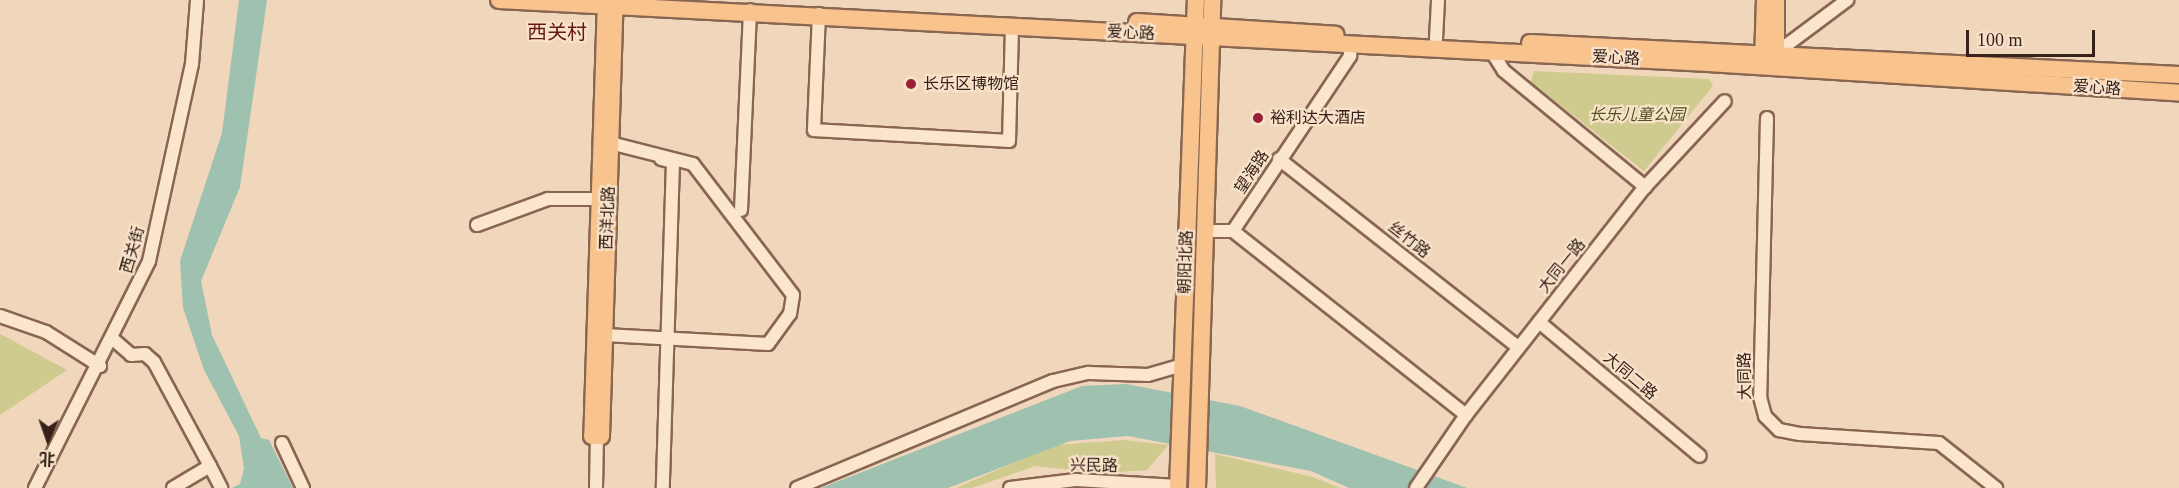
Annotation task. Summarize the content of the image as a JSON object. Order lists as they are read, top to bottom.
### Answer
{
  "streets": {
    "main road": ["爱心路", "西洋北路", "朝阳北路"],
    "street": [
      "望海路",
      "丝竹路",
      "西关街",
      "大同一路",
      "大同二路",
      "大同路",
      "兴民路"
    ]
  },
  "crossings": [
    ["爱心路", "望海路"],
    ["爱心路", "西洋北路"],
    ["爱心路", "朝阳北路"],
    ["望海路", "丝竹路"],
    ["丝竹路", "大同一路"],
    ["朝阳北路", "兴民路"],
    ["大同一路", "大同二路"]
  ],
  "districts": ["西关村"],
  "parks": ["长乐儿童公园"],
  "places": ["长乐区博物馆", "裕利达大酒店"],
  "scale_bar": "100 m",
  "north": "bottom"
}
